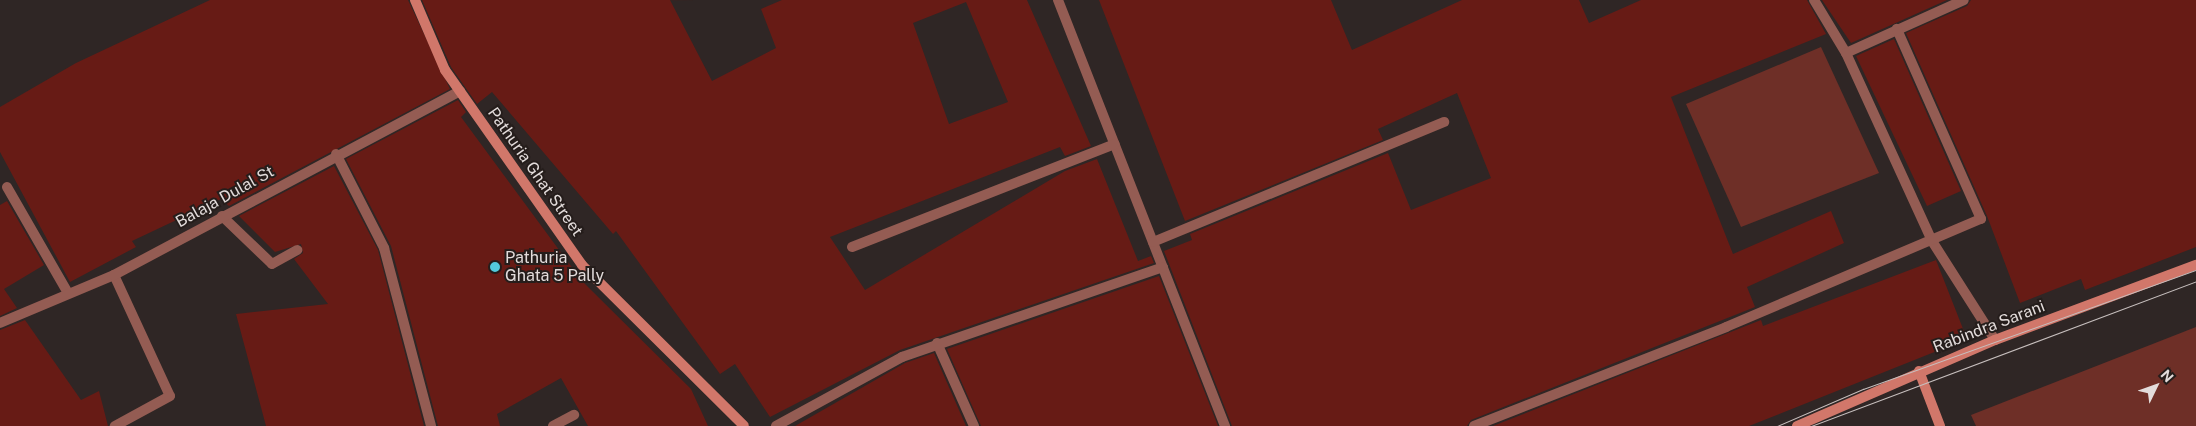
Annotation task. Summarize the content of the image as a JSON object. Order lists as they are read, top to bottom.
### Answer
{
  "streets": {
    "street": ["Pathuria Ghat Street", "Rabindra Sarani"],
    "lane": ["Balaja Dulal St"]
  },
  "crossings": [
    ["Pathuria Ghat Street", "Balaja Dulal St"]
  ],
  "places": ["Pathuria Ghata 5 Pally"],
  "north": "top right"
}
